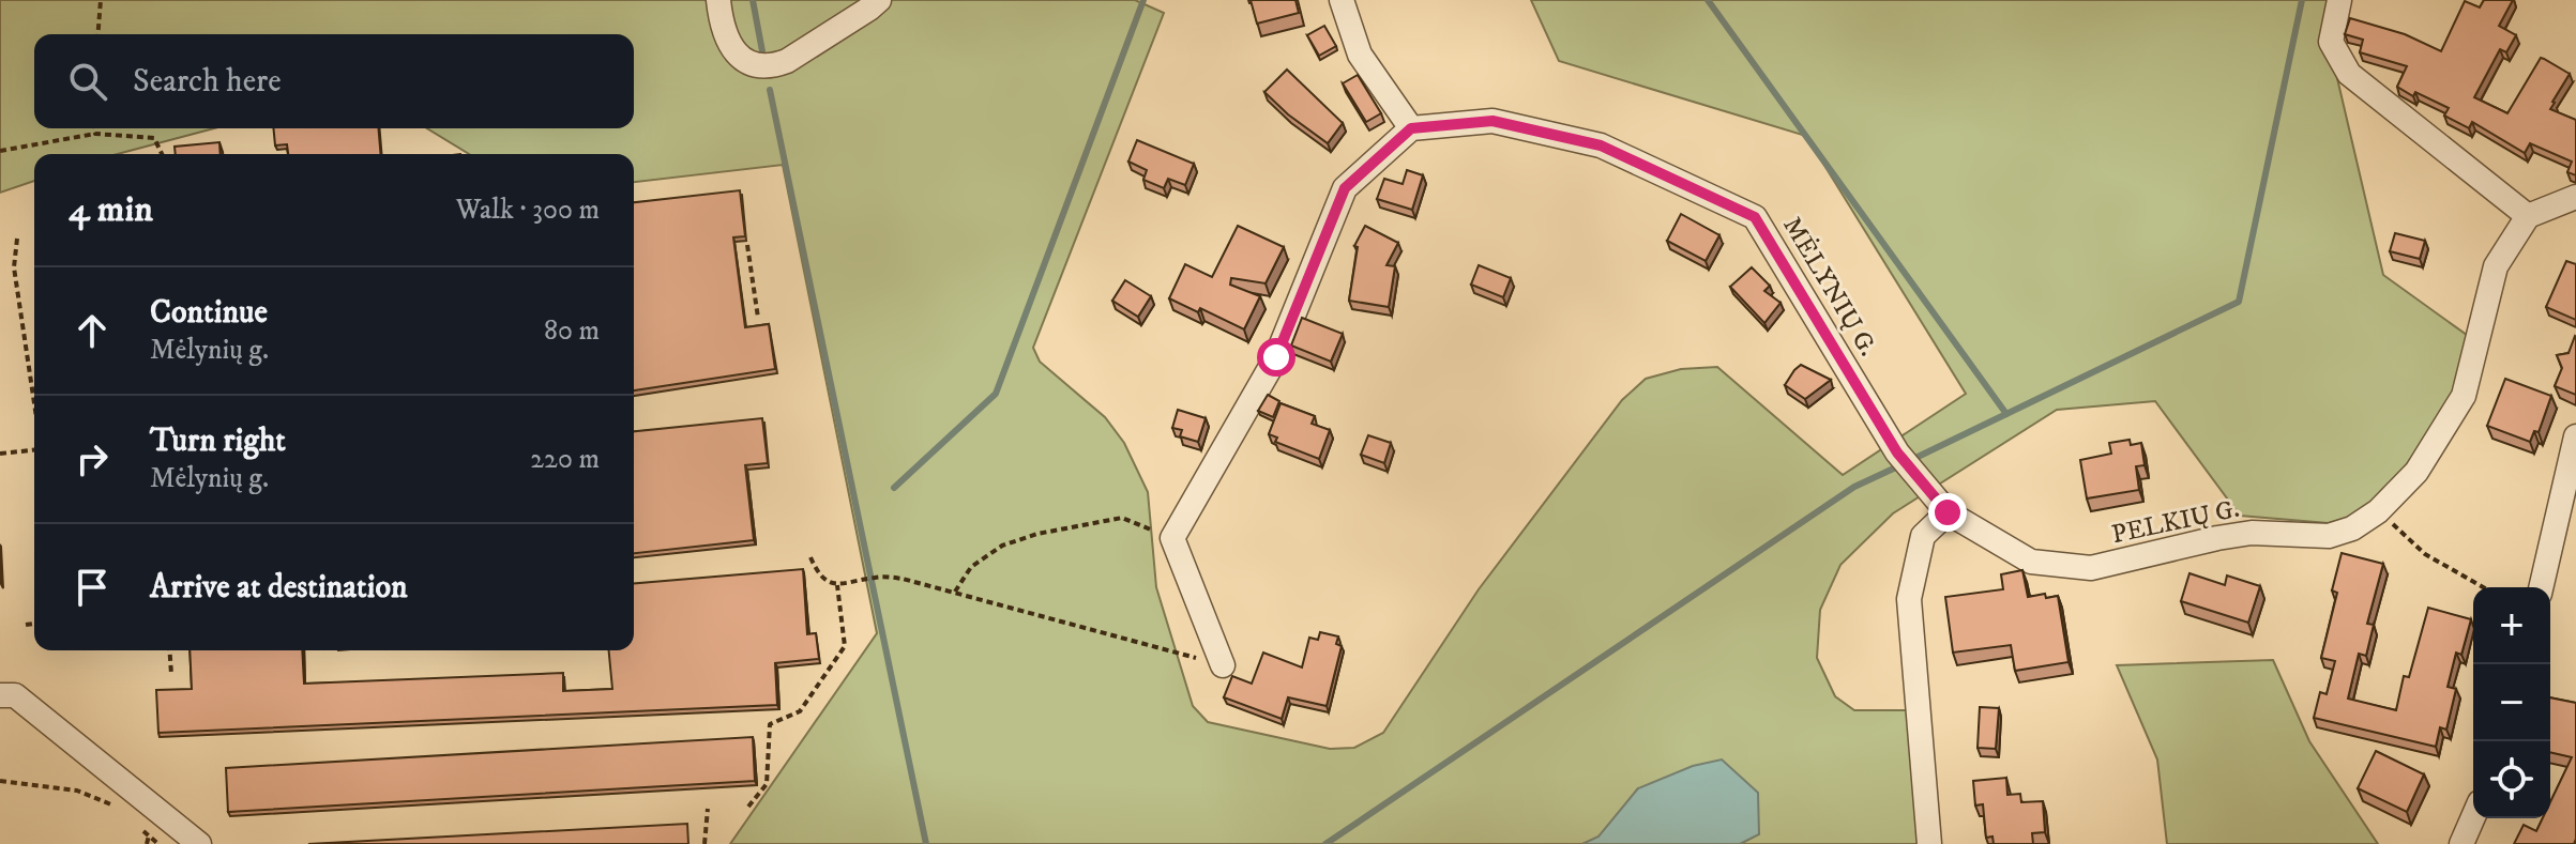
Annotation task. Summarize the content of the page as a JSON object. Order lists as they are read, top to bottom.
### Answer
{
  "streets": {
    "street": ["MĖLYNIŲ G.", "PELKIŲ G."]
  },
  "crossings": [
    ["MĖLYNIŲ G.", "PELKIŲ G."]
  ],
  "page": {
    "search": "Search here",
    "heading": ["4 min", "Walk · 300 m"],
    "list": [
      ["Continue", "Mėlynių g.", "80 m"],
      ["Turn right", "Mėlynių g.", "220 m"],
      "Arrive at destination"
    ],
    "map_buttons": ["+", "−"]
  }
}
